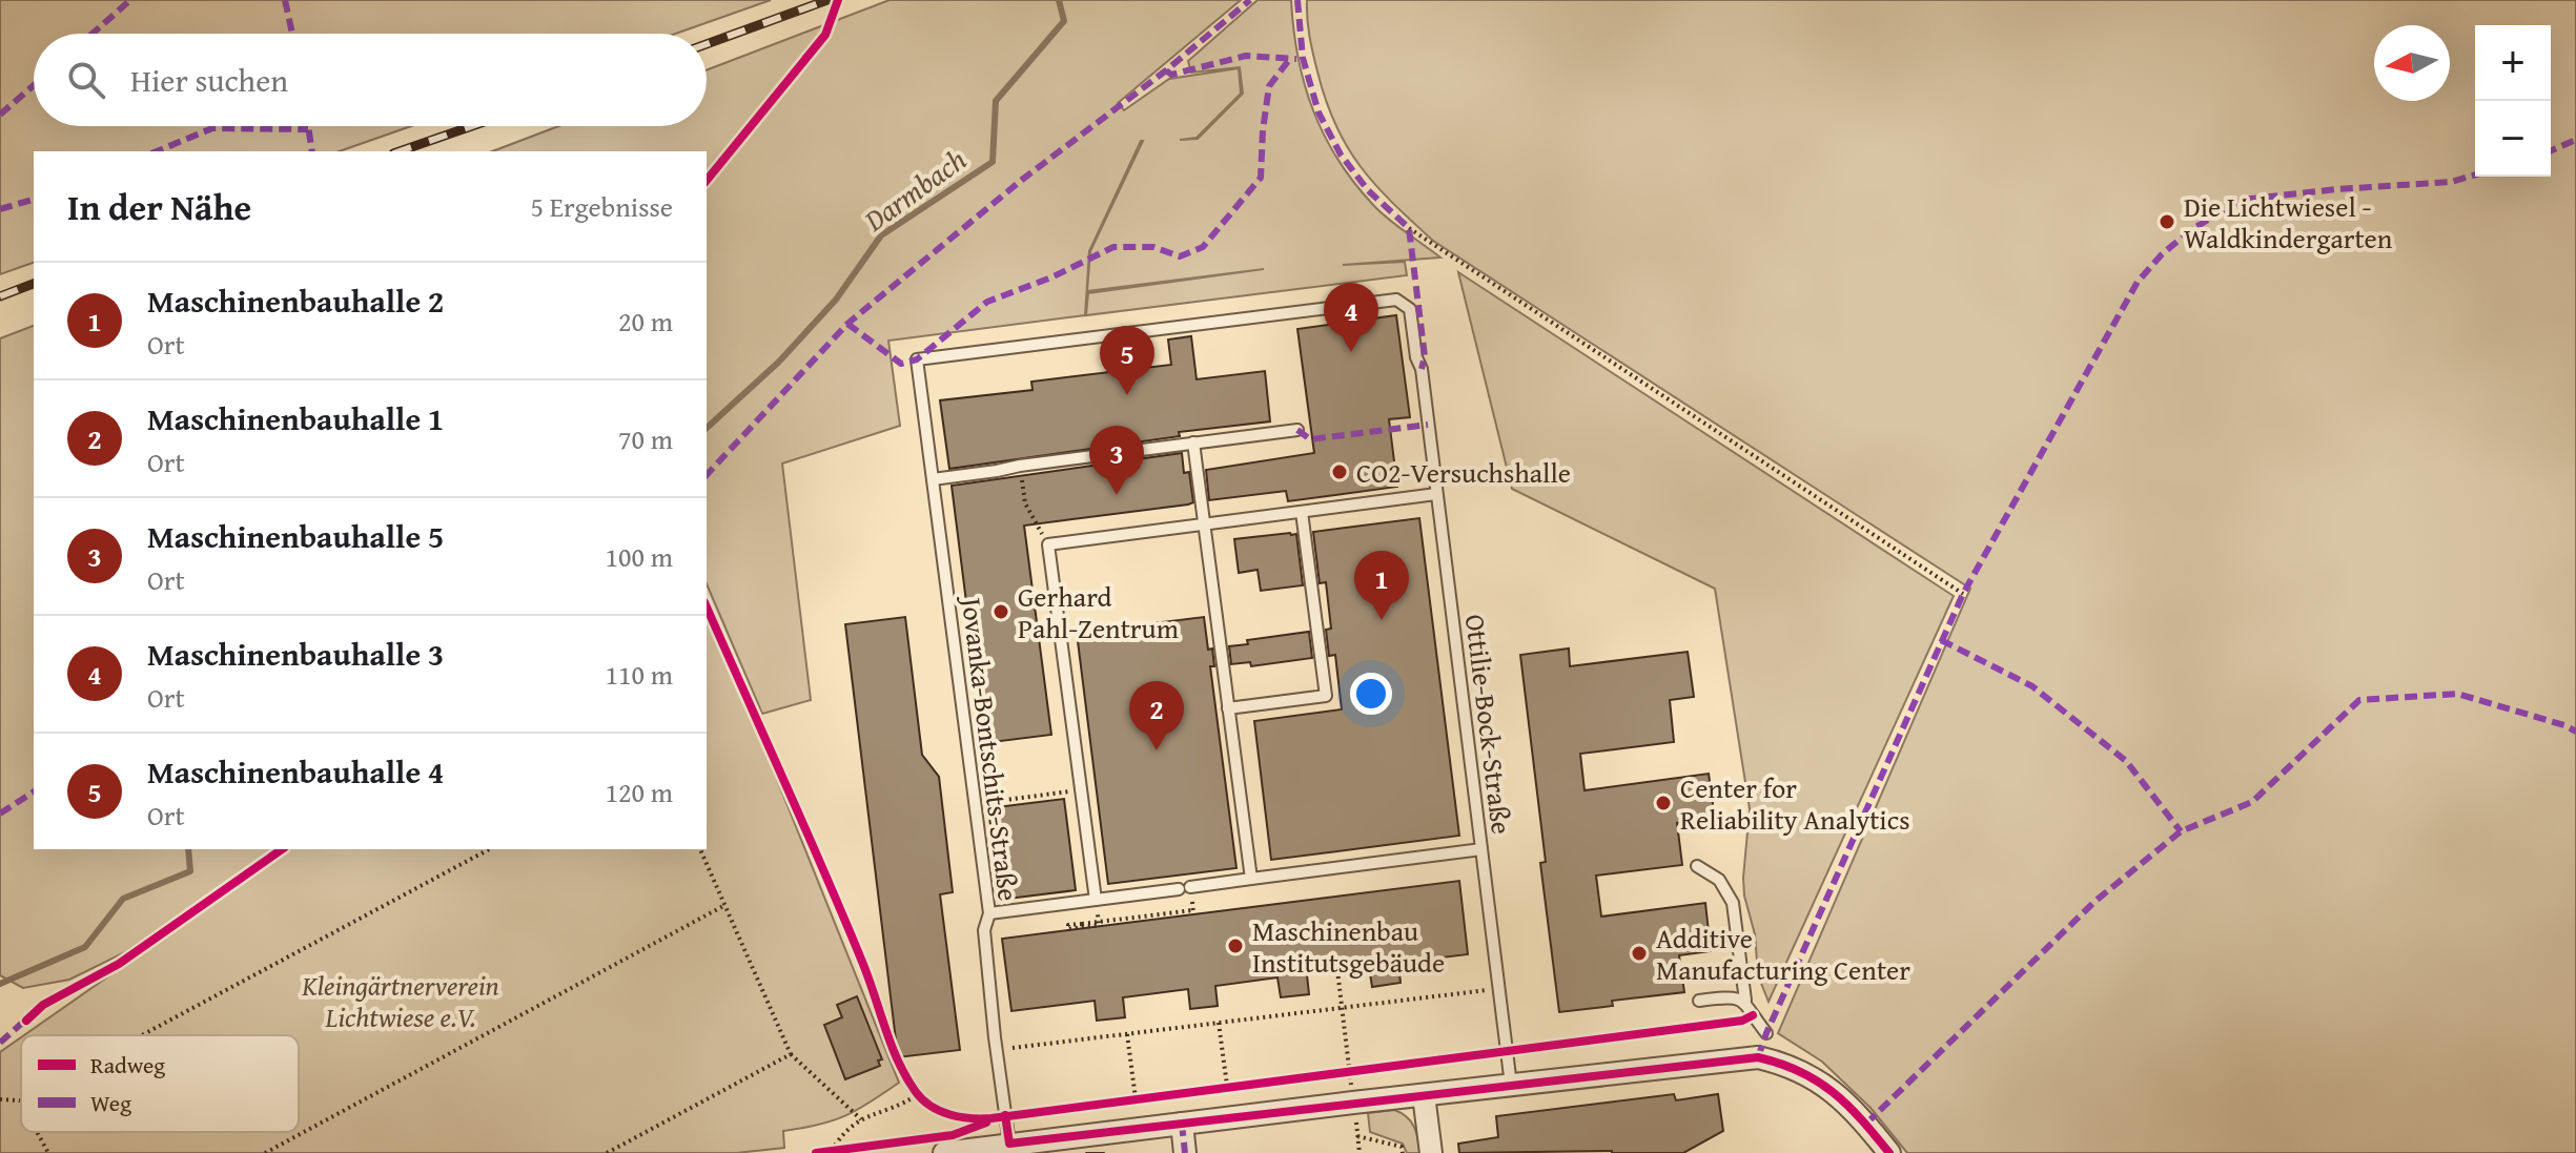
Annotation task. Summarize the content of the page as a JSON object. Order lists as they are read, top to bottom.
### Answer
{
  "streets": {
    "lane": ["Ottilie-Bock-Straße", "Jovanka-Bontschits-Straße"]
  },
  "crossings": [
    ["Ottilie-Bock-Straße", "Jovanka-Bontschits-Straße"]
  ],
  "water": ["Darmbach"],
  "parks": ["Kleingärtnerverein Lichtwiese e.V."],
  "places": [
    "Die Lichtwiesel - Waldkindergarten",
    "CO2-Versuchshalle",
    "Gerhard Pahl-Zentrum",
    "Center for Reliability Analytics",
    "Maschinenbau Institutsgebäude",
    "Additive Manufacturing Center"
  ],
  "legend": ["Radweg", "Weg"],
  "north": "left",
  "page": {
    "map_buttons": ["+", "−"],
    "search": "Hier suchen",
    "heading": ["In der Nähe", "5 Ergebnisse"],
    "list": [
      {
        "mark": "1",
        "name": "Maschinenbauhalle 2",
        "note": "Ort",
        "value": "20 m"
      },
      {
        "mark": "2",
        "name": "Maschinenbauhalle 1",
        "note": "Ort",
        "value": "70 m"
      },
      {
        "mark": "3",
        "name": "Maschinenbauhalle 5",
        "note": "Ort",
        "value": "100 m"
      },
      {
        "mark": "4",
        "name": "Maschinenbauhalle 3",
        "note": "Ort",
        "value": "110 m"
      },
      {
        "mark": "5",
        "name": "Maschinenbauhalle 4",
        "note": "Ort",
        "value": "120 m"
      }
    ],
    "pins": [
      "4",
      "5",
      "3",
      "1",
      "2"
    ]
  }
}
